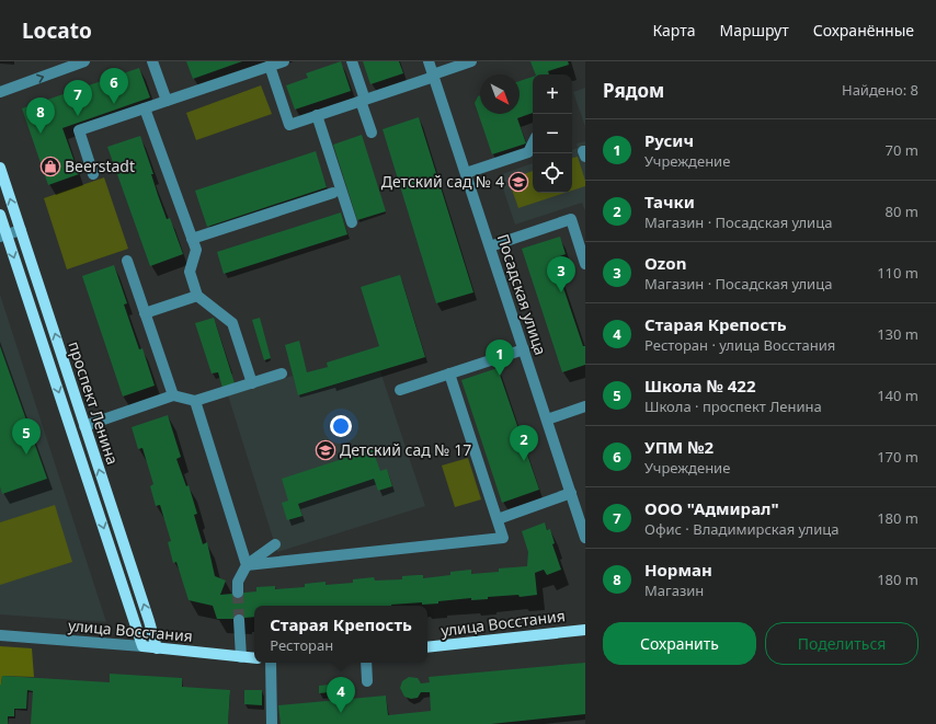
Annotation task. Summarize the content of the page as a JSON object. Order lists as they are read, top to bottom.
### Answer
{
  "streets": {
    "main road": ["проспект Ленина", "улица Восстания"],
    "street": ["Посадская улица"]
  },
  "crossings": [
    ["проспект Ленина", "улица Восстания"]
  ],
  "places": {
    "shop": ["Beerstadt"],
    "school or university": ["Детский сад № 4", "Детский сад № 17"]
  },
  "north": "bottom right",
  "page": {
    "header": "Locato",
    "nav": ["Карта", "Маршрут", "Сохранённые"],
    "heading": ["Рядом", "Найдено: 8"],
    "pins": [
      "6",
      "7",
      "8",
      "3",
      "1",
      "5",
      "2",
      "4"
    ],
    "map_buttons": ["+", "−"],
    "list": [
      {
        "mark": "1",
        "name": "Русич",
        "note": "Учреждение",
        "value": "70 m"
      },
      {
        "mark": "2",
        "name": "Тачки",
        "note": "Магазин · Посадская улица",
        "value": "80 m"
      },
      {
        "mark": "3",
        "name": "Ozon",
        "note": "Магазин · Посадская улица",
        "value": "110 m"
      },
      {
        "mark": "4",
        "name": "Старая Крепость",
        "note": "Ресторан · улица Восстания",
        "value": "130 m"
      },
      {
        "mark": "5",
        "name": "Школа № 422",
        "note": "Школа · проспект Ленина",
        "value": "140 m"
      },
      {
        "mark": "6",
        "name": "УПМ №2",
        "note": "Учреждение",
        "value": "170 m"
      },
      {
        "mark": "7",
        "name": "ООО \"Адмирал\"",
        "note": "Офис · Владимирская улица",
        "value": "180 m"
      },
      {
        "mark": "8",
        "name": "Норман",
        "note": "Магазин",
        "value": "180 m"
      }
    ],
    "popup": ["Старая Крепость", "Ресторан"],
    "buttons": ["Сохранить", "Поделиться"]
  }
}
